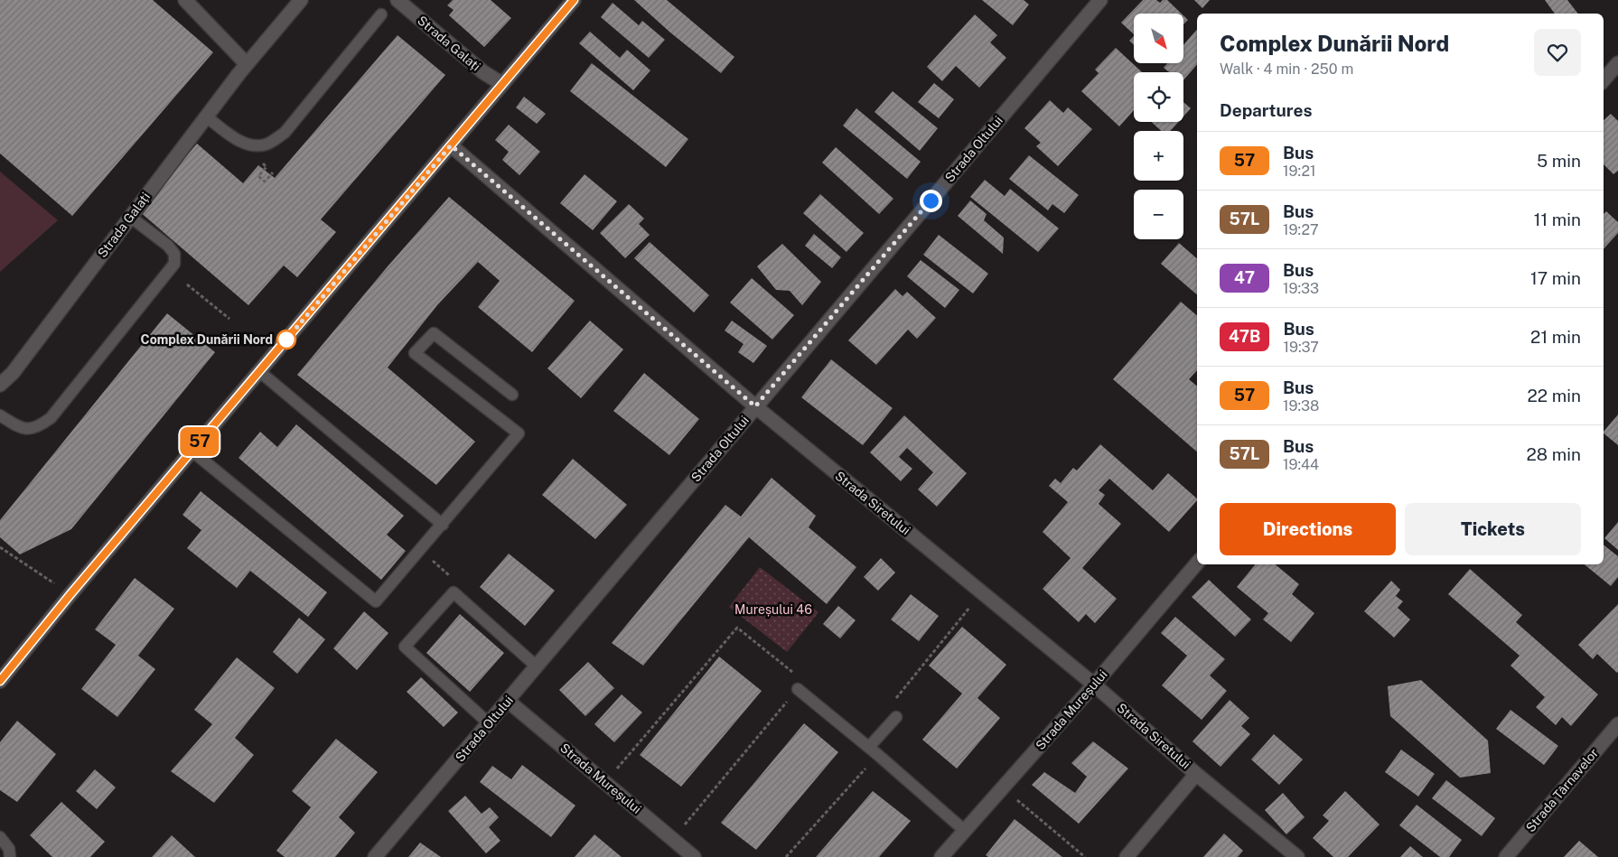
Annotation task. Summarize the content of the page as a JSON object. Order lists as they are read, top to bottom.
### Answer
{
  "streets": {
    "street": [
      "Strada Galați",
      "Strada Oltului",
      "Strada Siretului",
      "Strada Mureșului",
      "Strada Târnavelor"
    ]
  },
  "crossings": [
    ["Strada Oltului", "Strada Siretului"],
    ["Strada Oltului", "Strada Mureșului"],
    ["Strada Siretului", "Strada Mureșului"]
  ],
  "parks": ["Mureșului 46"],
  "places": ["Complex Dunării Nord"],
  "lines": ["bus line 57"],
  "north": "bottom right",
  "page": {
    "on_map": "57",
    "map_buttons": ["+", "−"],
    "heading": [
      ["Complex Dunării Nord", "Walk · 4 min · 250 m"],
      "Departures"
    ],
    "list": [
      {
        "mark": "57",
        "name": "Bus",
        "note": "19:21",
        "value": "5 min"
      },
      {
        "mark": "57L",
        "name": "Bus",
        "note": "19:27",
        "value": "11 min"
      },
      {
        "mark": "47",
        "name": "Bus",
        "note": "19:33",
        "value": "17 min"
      },
      {
        "mark": "47B",
        "name": "Bus",
        "note": "19:37",
        "value": "21 min"
      },
      {
        "mark": "57",
        "name": "Bus",
        "note": "19:38",
        "value": "22 min"
      },
      {
        "mark": "57L",
        "name": "Bus",
        "note": "19:44",
        "value": "28 min"
      }
    ],
    "buttons": ["Directions", "Tickets"]
  }
}
